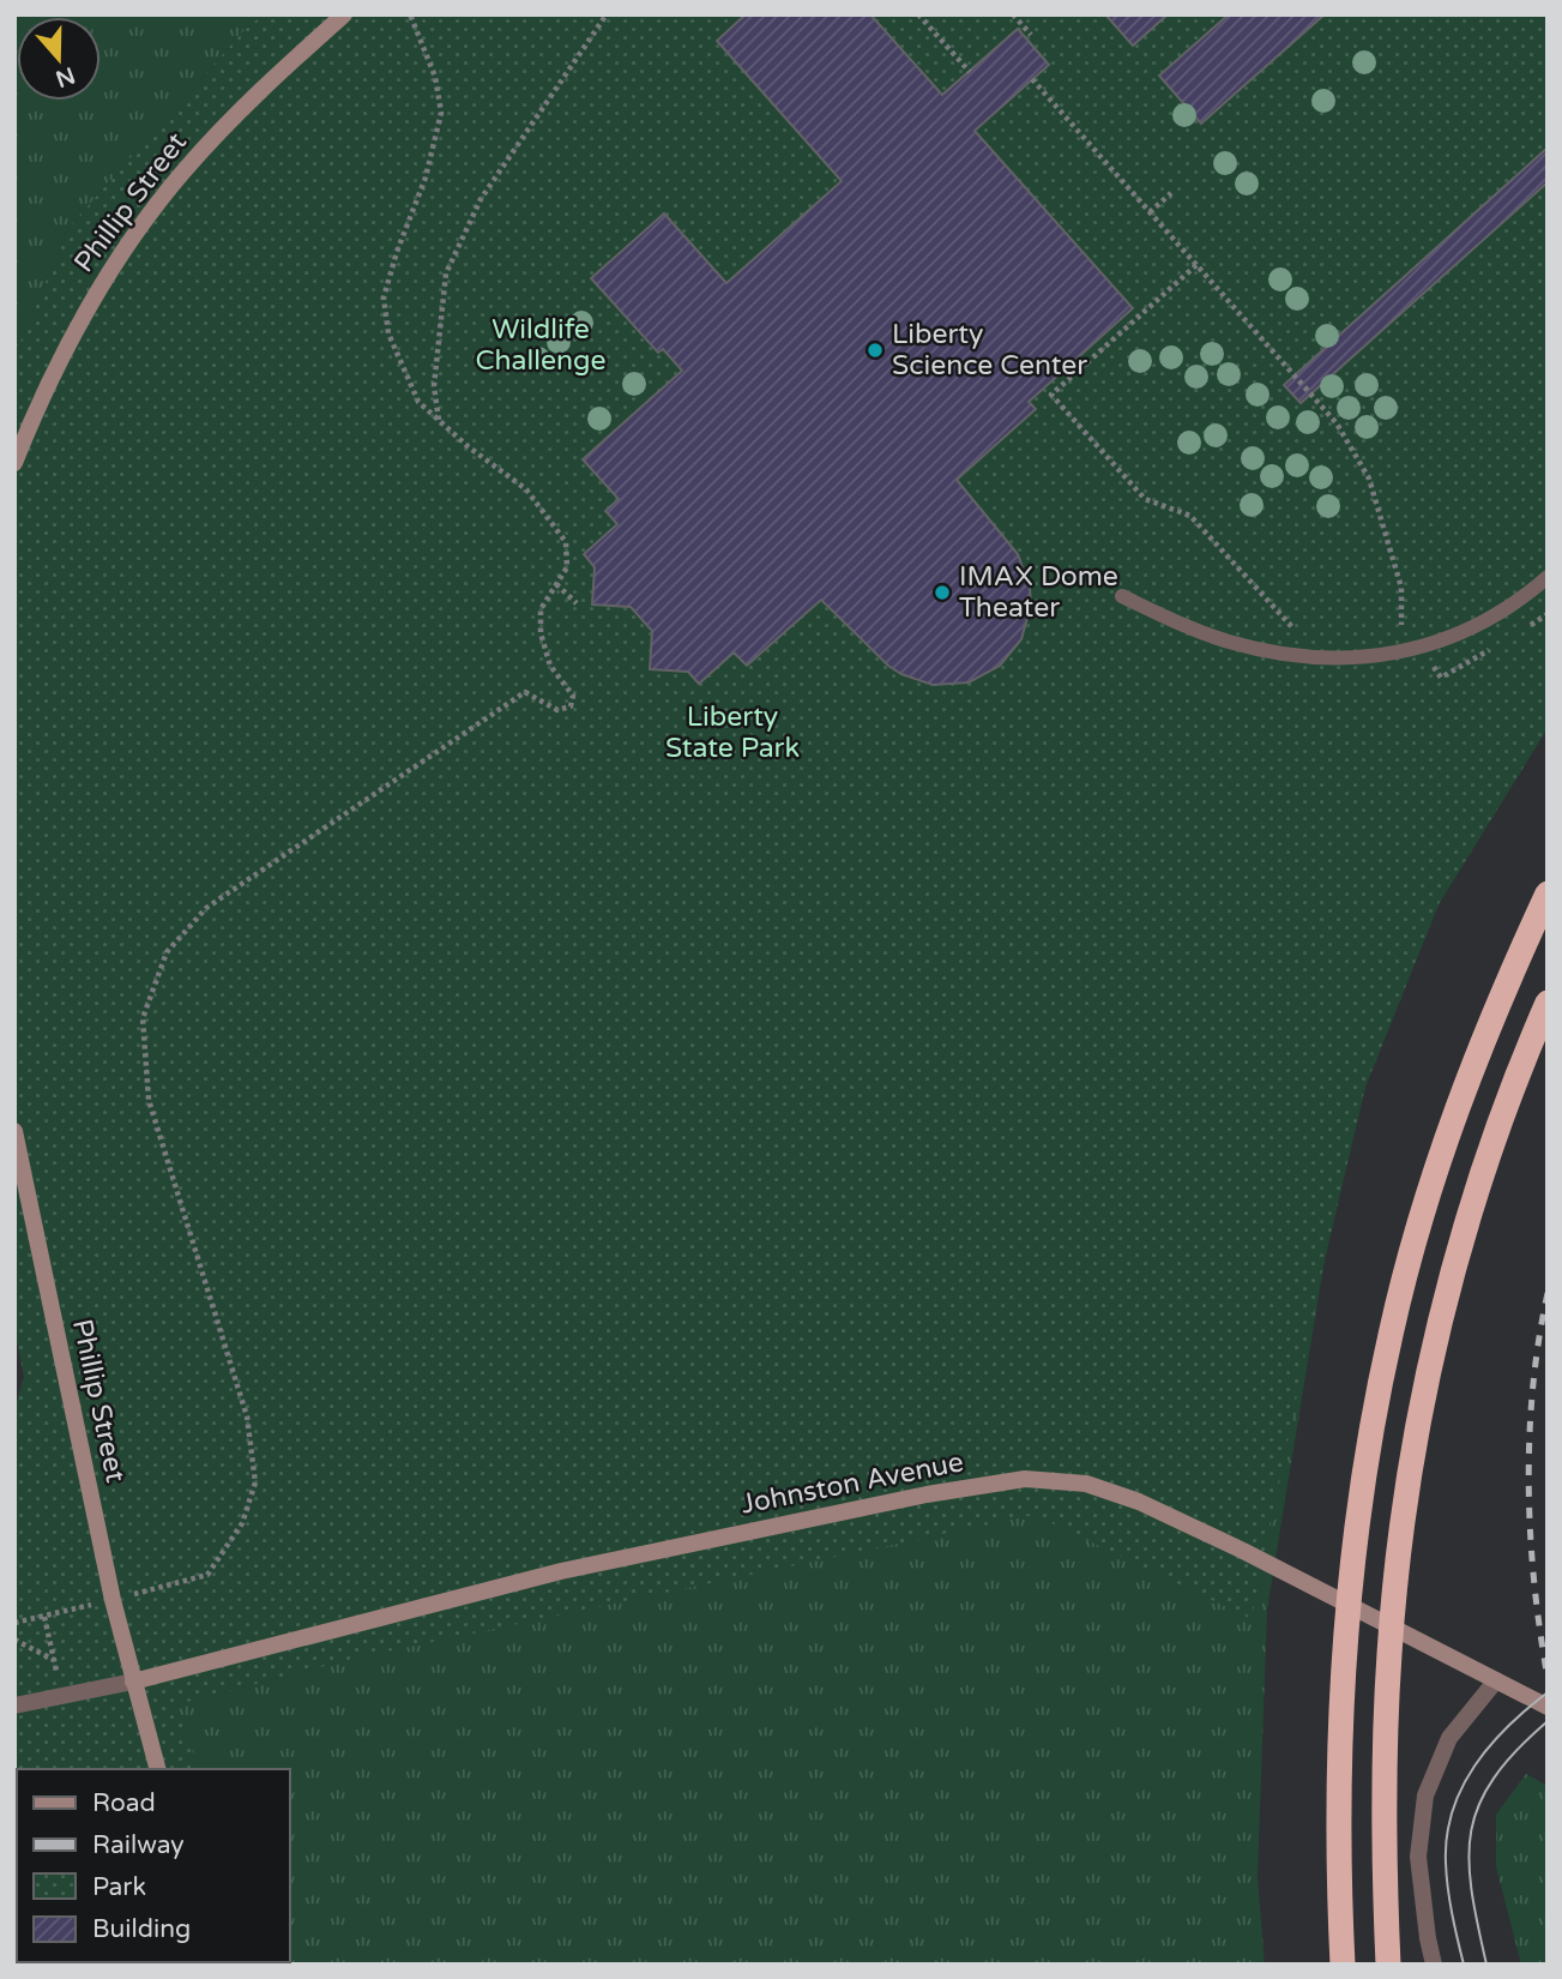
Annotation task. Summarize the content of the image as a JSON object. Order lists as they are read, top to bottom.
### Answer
{
  "streets": {
    "street": ["Phillip Street", "Johnston Avenue"]
  },
  "crossings": [
    ["Phillip Street", "Johnston Avenue"]
  ],
  "parks": ["Wildlife Challenge", "Liberty State Park"],
  "places": ["Liberty Science Center", "IMAX Dome Theater"],
  "legend": [
    "Road",
    "Railway",
    "Park",
    "Building"
  ],
  "north": "bottom"
}
